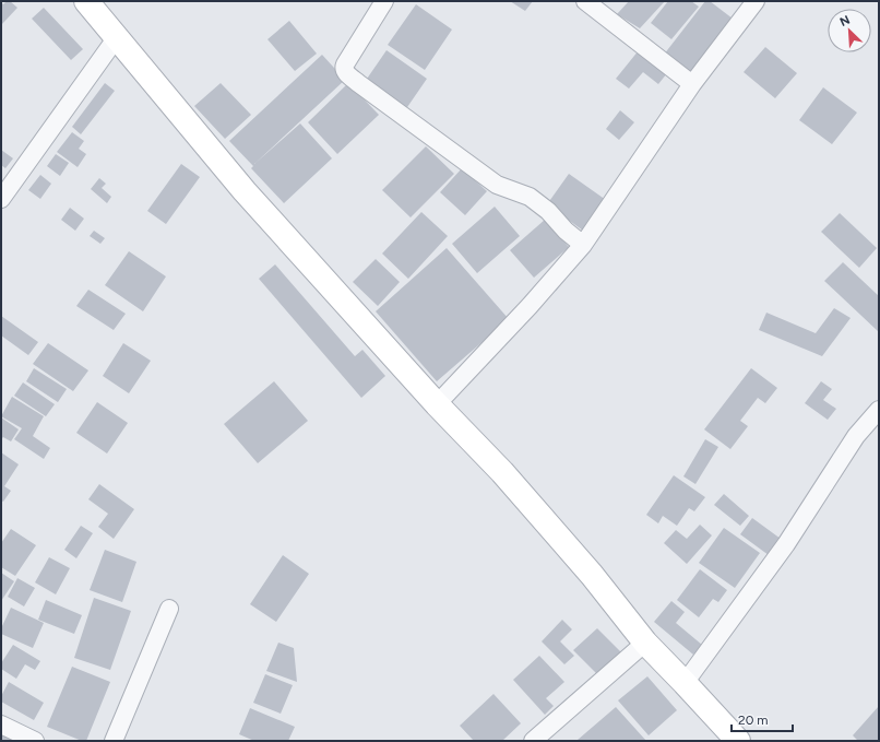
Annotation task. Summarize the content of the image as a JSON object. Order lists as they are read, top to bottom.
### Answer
{
  "scale_bar": "20 m",
  "north": "top left"
}
